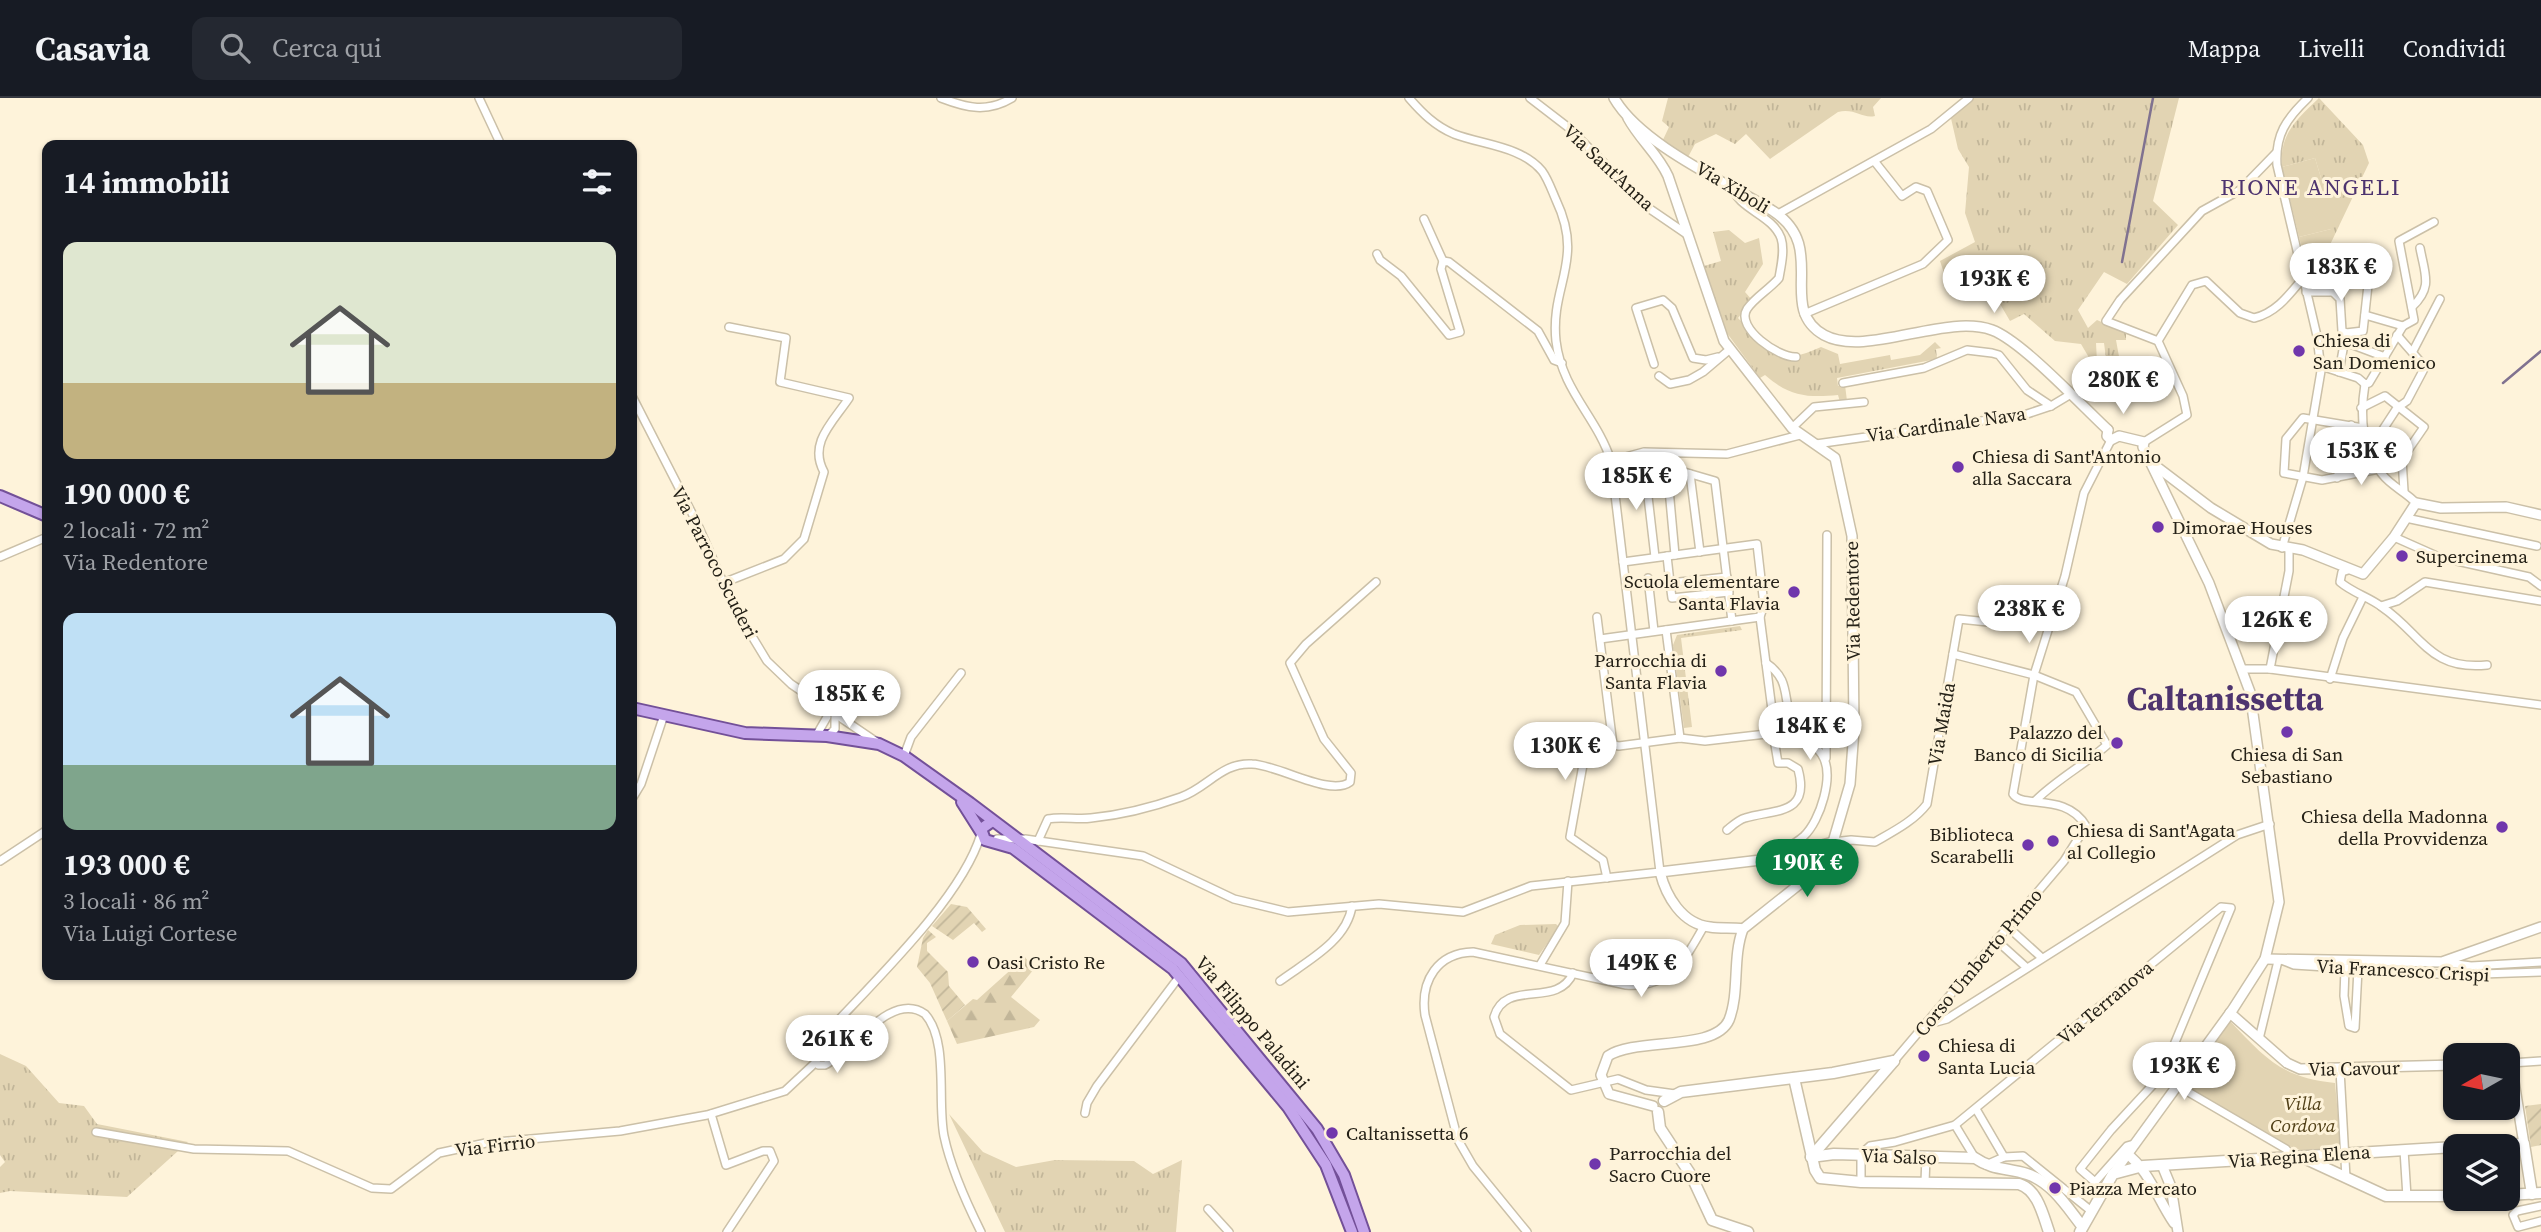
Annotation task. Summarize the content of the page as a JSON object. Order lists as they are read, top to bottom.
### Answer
{
  "streets": {
    "main road": [
      "Corso Umberto Primo",
      "Via Filippo Paladini",
      "Via Salso",
      "Via Regina Elena"
    ],
    "street": [
      "Via Sant'Anna",
      "Via Xiboli",
      "Via Cardinale Nava",
      "Via Parroco Scuderi",
      "Via Redentore",
      "Via Maida",
      "Via Francesco Crispi",
      "Via Terranova",
      "Via Cavour",
      "Via Firrìo"
    ]
  },
  "crossings": [
    ["Via Sant'Anna", "Via Redentore"],
    ["Via Xiboli", "Via Redentore"],
    ["Via Cardinale Nava", "Via Redentore"],
    ["Via Parroco Scuderi", "Via Filippo Paladini"],
    ["Via Redentore", "Via Maida"],
    ["Corso Umberto Primo", "Via Salso"],
    ["Via Terranova", "Via Salso"]
  ],
  "districts": ["RIONE ANGELI", "Caltanissetta"],
  "parks": ["Villa Cordova"],
  "places": [
    "Chiesa di San Domenico",
    "Chiesa di Sant'Antonio alla Saccara",
    "Dimorae Houses",
    "Supercinema",
    "Scuola elementare Santa Flavia",
    "Parrocchia di Santa Flavia",
    "Chiesa di San Sebastiano",
    "Palazzo del Banco di Sicilia",
    "Chiesa della Madonna della Provvidenza",
    "Chiesa di Sant'Agata al Collegio",
    "Biblioteca Scarabelli",
    "Oasi Cristo Re",
    "Chiesa di Santa Lucia",
    "Caltanissetta 6",
    "Parrocchia del Sacro Cuore",
    "Piazza Mercato"
  ],
  "north": "left",
  "page": {
    "header": "Casavia",
    "search": "Cerca qui",
    "nav": ["Mappa", "Livelli", "Condividi"],
    "heading": "14 immobili",
    "list": [
      {
        "name": "190 000 €",
        "note": "2 locali · 72 m² · Via Redentore"
      },
      {
        "name": "193 000 €",
        "note": "3 locali · 86 m² · Via Luigi Cortese"
      }
    ],
    "price": [
      "183K €",
      "193K €",
      "280K €",
      "153K €",
      "185K €",
      "238K €",
      "126K €",
      "185K €",
      "184K €",
      "130K €",
      "190K €",
      "149K €",
      "261K €",
      "193K €"
    ]
  }
}
